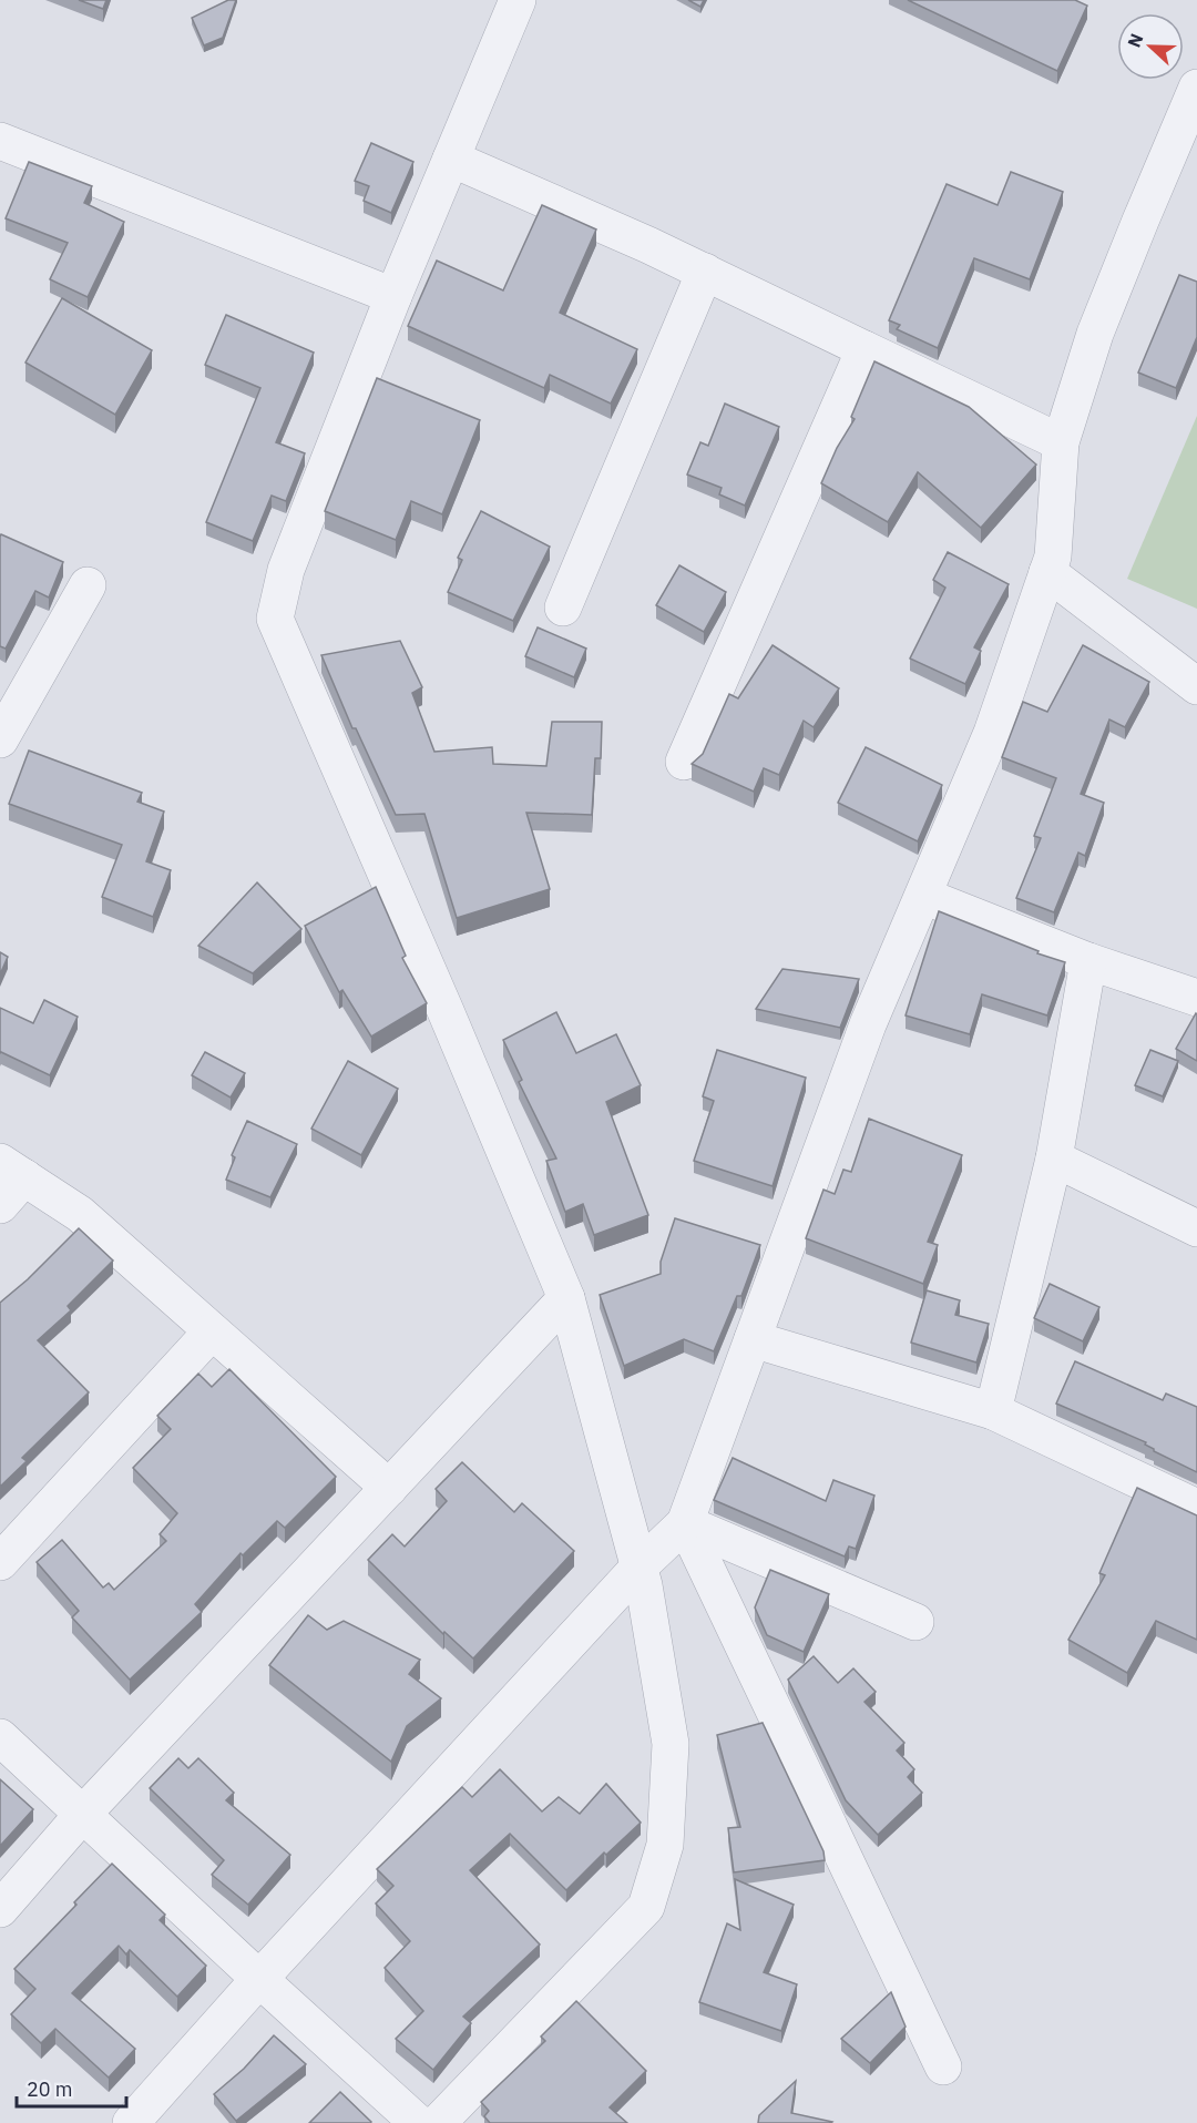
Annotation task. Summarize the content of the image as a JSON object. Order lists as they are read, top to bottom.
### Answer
{
  "scale_bar": "20 m",
  "north": "left"
}
